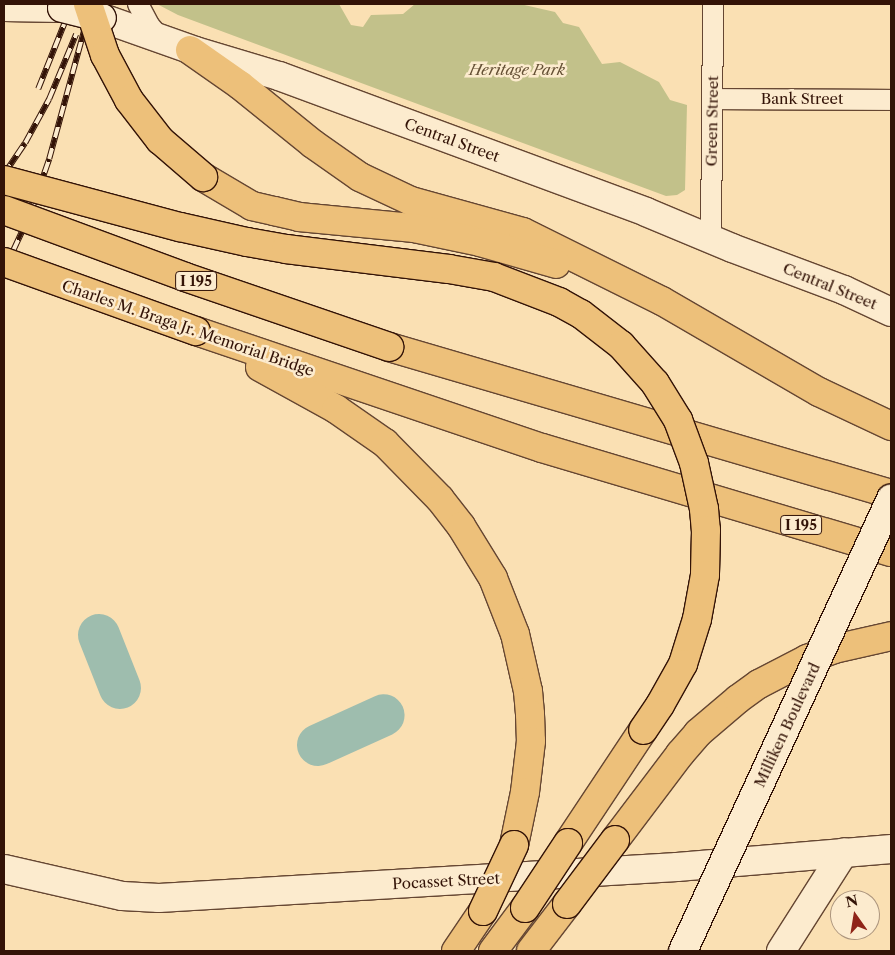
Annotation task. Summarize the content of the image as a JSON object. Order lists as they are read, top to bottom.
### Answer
{
  "streets": {
    "highway": ["I 195", "Charles M. Braga Jr. Memorial Bridge"],
    "main road": ["Central Street", "Milliken Boulevard", "Pocasset Street"],
    "street": ["Bank Street", "Green Street"]
  },
  "crossings": [
    ["Bank Street", "Green Street"],
    ["Green Street", "Central Street"]
  ],
  "parks": ["Heritage Park"],
  "north": "top"
}
